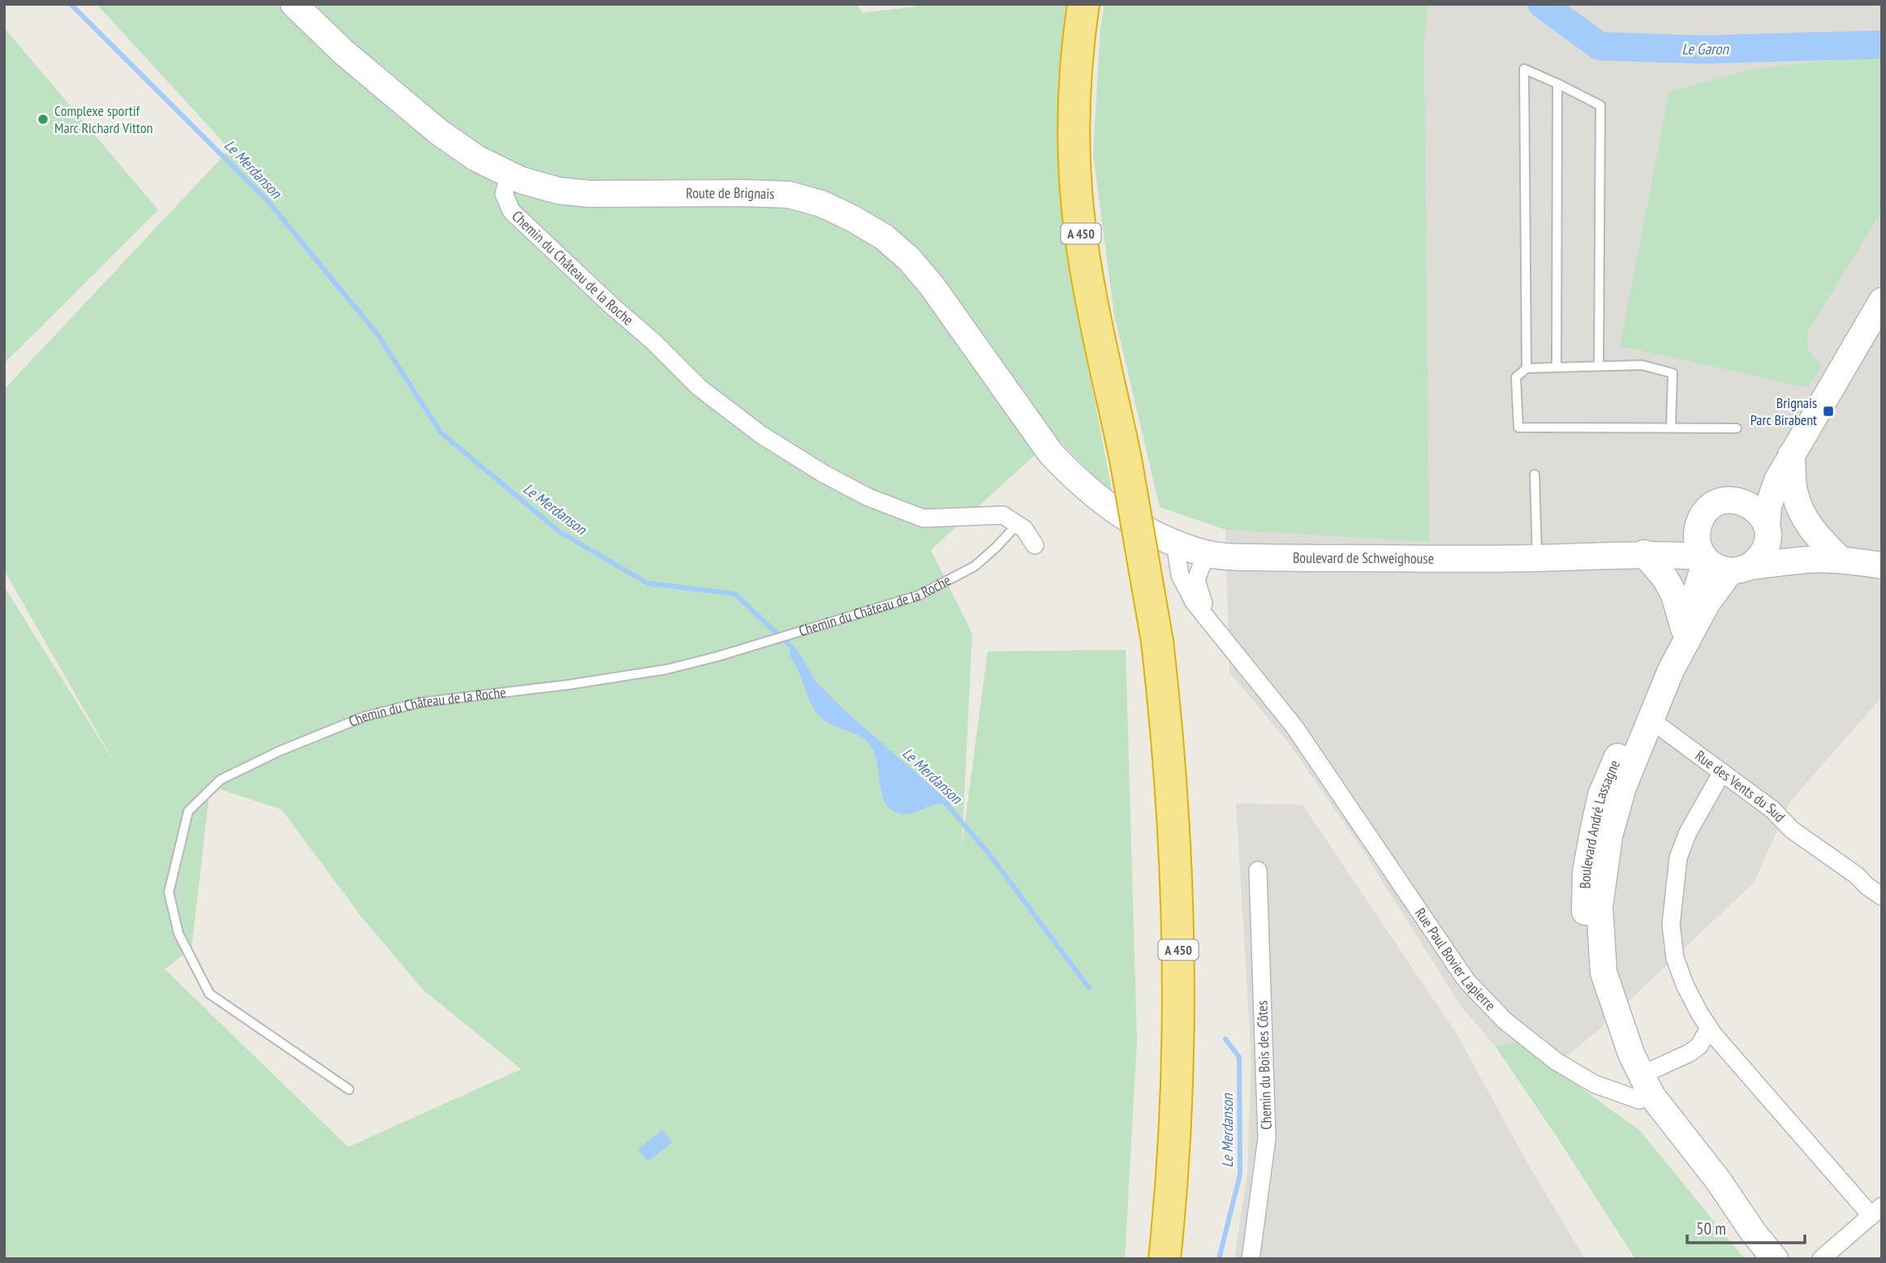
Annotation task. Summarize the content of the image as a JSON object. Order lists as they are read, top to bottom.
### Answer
{
  "streets": {
    "highway": ["A 450"],
    "main road": ["Route de Brignais", "Boulevard de Schweighouse", "Boulevard André Lassagne"],
    "street": [
      "Chemin du Château de la Roche",
      "Rue des Vents du Sud",
      "Rue Paul Bovier Lapierre",
      "Chemin du Bois des Côtes"
    ]
  },
  "crossings": [
    ["Route de Brignais", "Chemin du Château de la Roche"],
    ["Route de Brignais", "Boulevard de Schweighouse"],
    ["Boulevard de Schweighouse", "Boulevard André Lassagne"],
    ["Boulevard de Schweighouse", "Rue Paul Bovier Lapierre"],
    ["Boulevard André Lassagne", "Rue Paul Bovier Lapierre"]
  ],
  "water": ["Le Garon", "Le Merdanson"],
  "places": {
    "other": ["Complexe sportif Marc Richard Vitton"],
    "transit": ["Brignais Parc Birabent"]
  },
  "scale_bar": "50 m"
}
